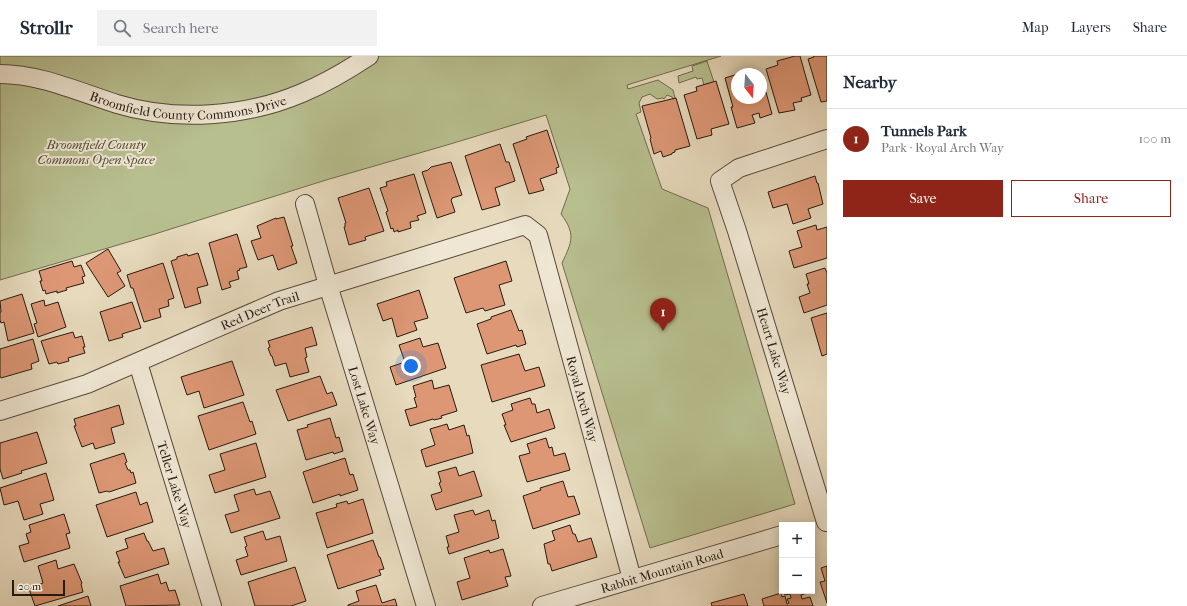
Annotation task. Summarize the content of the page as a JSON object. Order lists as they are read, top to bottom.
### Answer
{
  "streets": {
    "street": [
      "Broomfield County Commons Drive",
      "Red Deer Trail",
      "Heart Lake Way",
      "Royal Arch Way",
      "Lost Lake Way",
      "Teller Lake Way",
      "Rabbit Mountain Road"
    ]
  },
  "crossings": [
    ["Red Deer Trail", "Royal Arch Way"],
    ["Red Deer Trail", "Lost Lake Way"],
    ["Red Deer Trail", "Teller Lake Way"],
    ["Royal Arch Way", "Rabbit Mountain Road"]
  ],
  "parks": ["Broomfield County Commons Open Space"],
  "scale_bar": "20 m",
  "north": "bottom",
  "page": {
    "header": "Strollr",
    "search": "Search here",
    "nav": ["Map", "Layers", "Share"],
    "heading": "Nearby",
    "list": [
      {
        "mark": "1",
        "name": "Tunnels Park",
        "note": "Park · Royal Arch Way",
        "value": "100 m"
      }
    ],
    "buttons": ["Save", "Share"],
    "pins": "1",
    "map_buttons": ["+", "−"],
    "scale": "20 m"
  }
}
